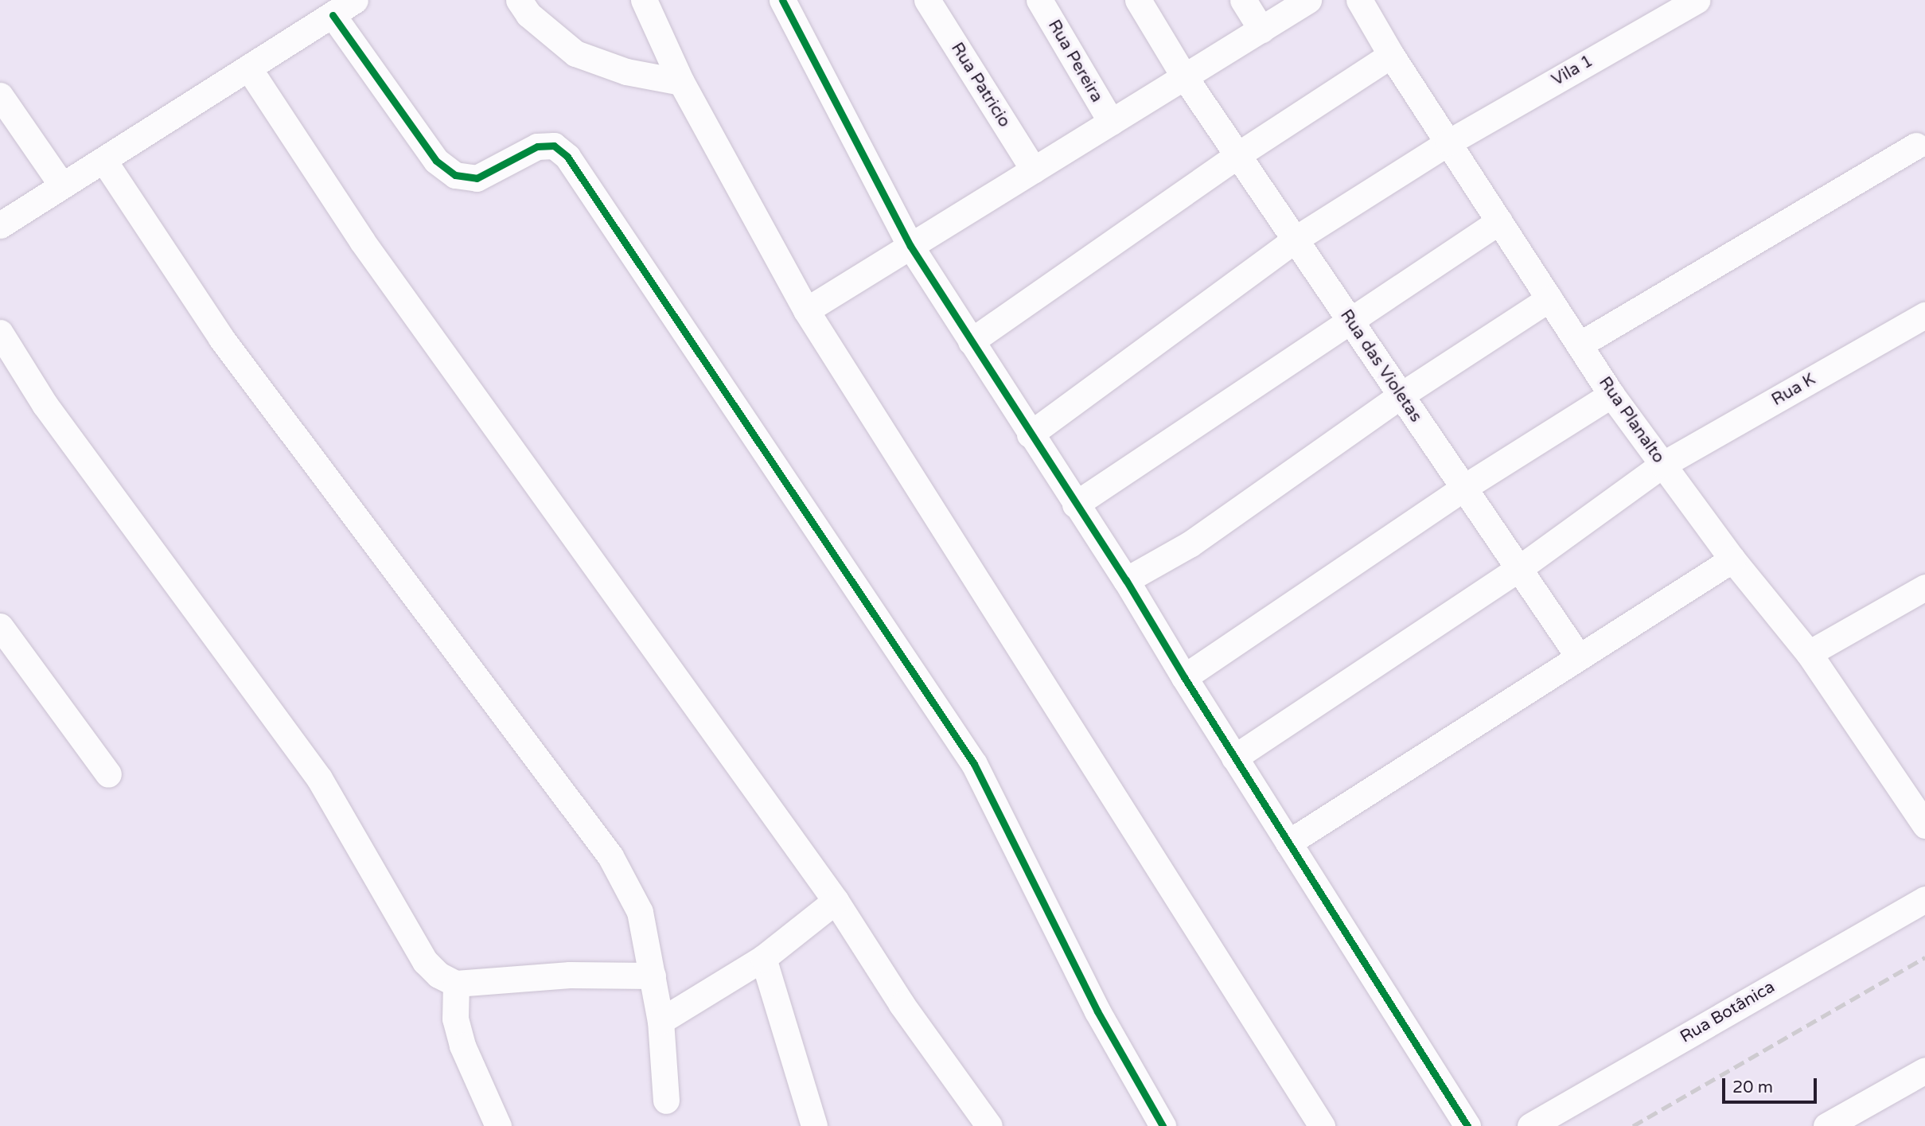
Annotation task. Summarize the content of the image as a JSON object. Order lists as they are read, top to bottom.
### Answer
{
  "streets": {
    "street": [
      "Rua Pereira",
      "Vila 1",
      "Rua Patricio",
      "Rua das Violetas",
      "Rua K",
      "Rua Planalto",
      "Rua Botânica"
    ]
  },
  "crossings": [
    ["Vila 1", "Rua das Violetas"],
    ["Vila 1", "Rua Planalto"],
    ["Rua das Violetas", "Rua K"],
    ["Rua K", "Rua Planalto"]
  ],
  "scale_bar": "20 m"
}
